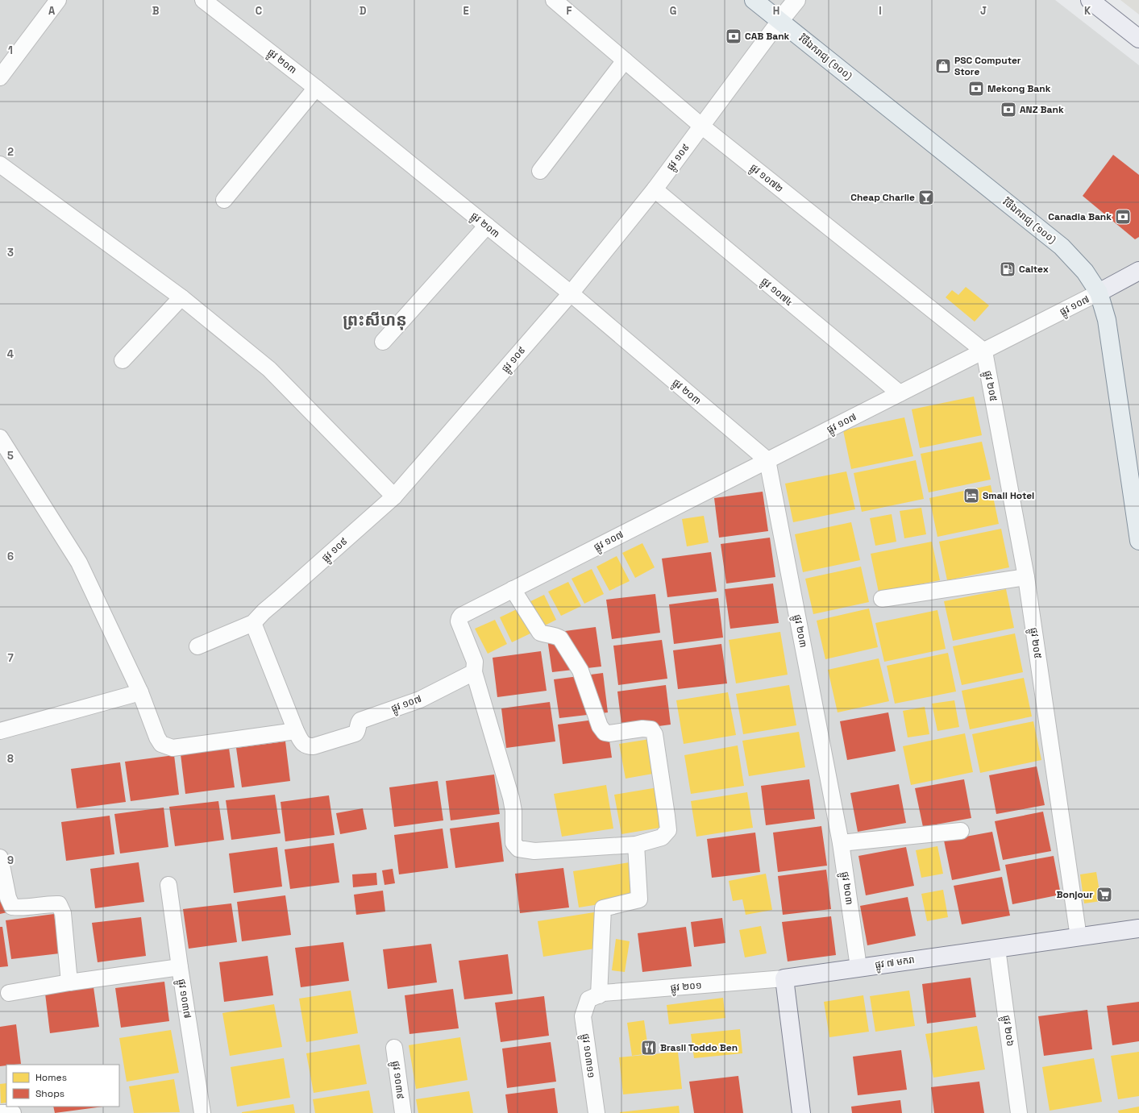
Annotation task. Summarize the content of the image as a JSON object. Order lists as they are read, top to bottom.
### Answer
{
  "streets": {
    "main road": ["វិថីឯករាជ្យ (១០០)", "ផ្លូវ ៧ មករា"],
    "street": [
      "ផ្លូវ ២០៣",
      "ផ្លូវ ១០៩",
      "ផ្លូវ ១០៧២",
      "ផ្លូវ ១០៧៤",
      "ផ្លូវ ១០៧",
      "ផ្លូវ ២០៥",
      "ផ្លូវ ២០១",
      "ផ្លូវ ១០៣៧",
      "ផ្លូវ ២០៦",
      "ផ្លូវ ១០៣១១",
      "ផ្លូវ ១០៣៩"
    ]
  },
  "crossings": [
    ["វិថីឯករាជ្យ (១០០)", "ផ្លូវ ១០៩"],
    ["វិថីឯករាជ្យ (១០០)", "ផ្លូវ ១០៧"],
    ["ផ្លូវ ២០៣", "ផ្លូវ ១០៩"],
    ["ផ្លូវ ២០៣", "ផ្លូវ ១០៧"],
    ["ផ្លូវ ២០៣", "ផ្លូវ ៧ មករា"],
    ["ផ្លូវ ១០៩", "ផ្លូវ ១០៧២"],
    ["ផ្លូវ ១០៩", "ផ្លូវ ១០៧៤"],
    ["ផ្លូវ ១០៩", "ផ្លូវ ១០៧"],
    ["ផ្លូវ ១០៧២", "ផ្លូវ ១០៧"],
    ["ផ្លូវ ១០៧២", "ផ្លូវ ២០៥"],
    ["ផ្លូវ ១០៧៤", "ផ្លូវ ១០៧"],
    ["ផ្លូវ ១០៧", "ផ្លូវ ២០៥"],
    ["ផ្លូវ ២០៥", "ផ្លូវ ៧ មករា"],
    ["ផ្លូវ ៧ មករា", "ផ្លូវ ២០១"],
    ["ផ្លូវ ៧ មករា", "ផ្លូវ ២០៦"],
    ["ផ្លូវ ២០១", "ផ្លូវ ១០៣១១"]
  ],
  "districts": ["ព្រះសីហនុ"],
  "places": {
    "bank": [
      "CAB Bank",
      "Mekong Bank",
      "ANZ Bank",
      "Canadia Bank"
    ],
    "shop": ["PSC Computer Store"],
    "bar": ["Cheap Charlie"],
    "fuel station": ["Caltex"],
    "hotel": ["Small Hotel"],
    "supermarket": ["Bonjour"],
    "restaurant": ["Brasil Toddo Ben"]
  },
  "legend": ["Homes", "Shops"],
  "grid": {
    "columns": [
      "A",
      "B",
      "C",
      "D",
      "E",
      "F",
      "G",
      "H",
      "I",
      "J",
      "K"
    ],
    "rows": [
      "1",
      "2",
      "3",
      "4",
      "5",
      "6",
      "7",
      "8",
      "9"
    ]
  }
}
